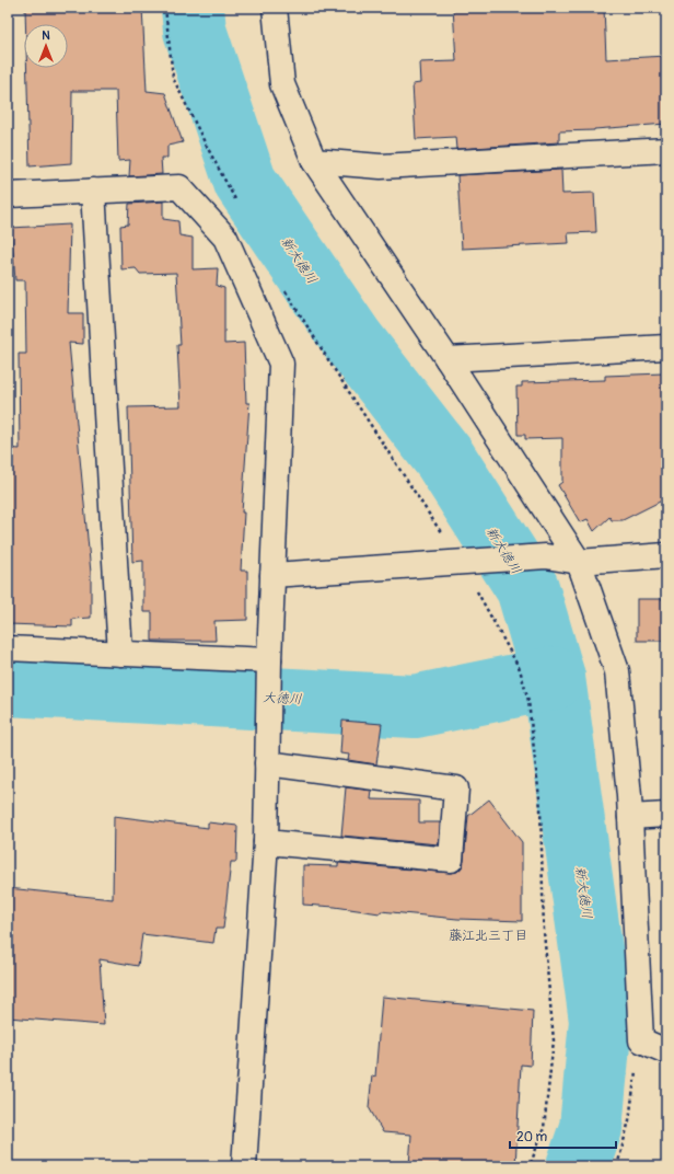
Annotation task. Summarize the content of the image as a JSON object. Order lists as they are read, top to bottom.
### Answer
{
  "districts": ["藤江北三丁目"],
  "water": ["新大徳川", "大徳川"],
  "scale_bar": "20 m",
  "north": "top"
}
